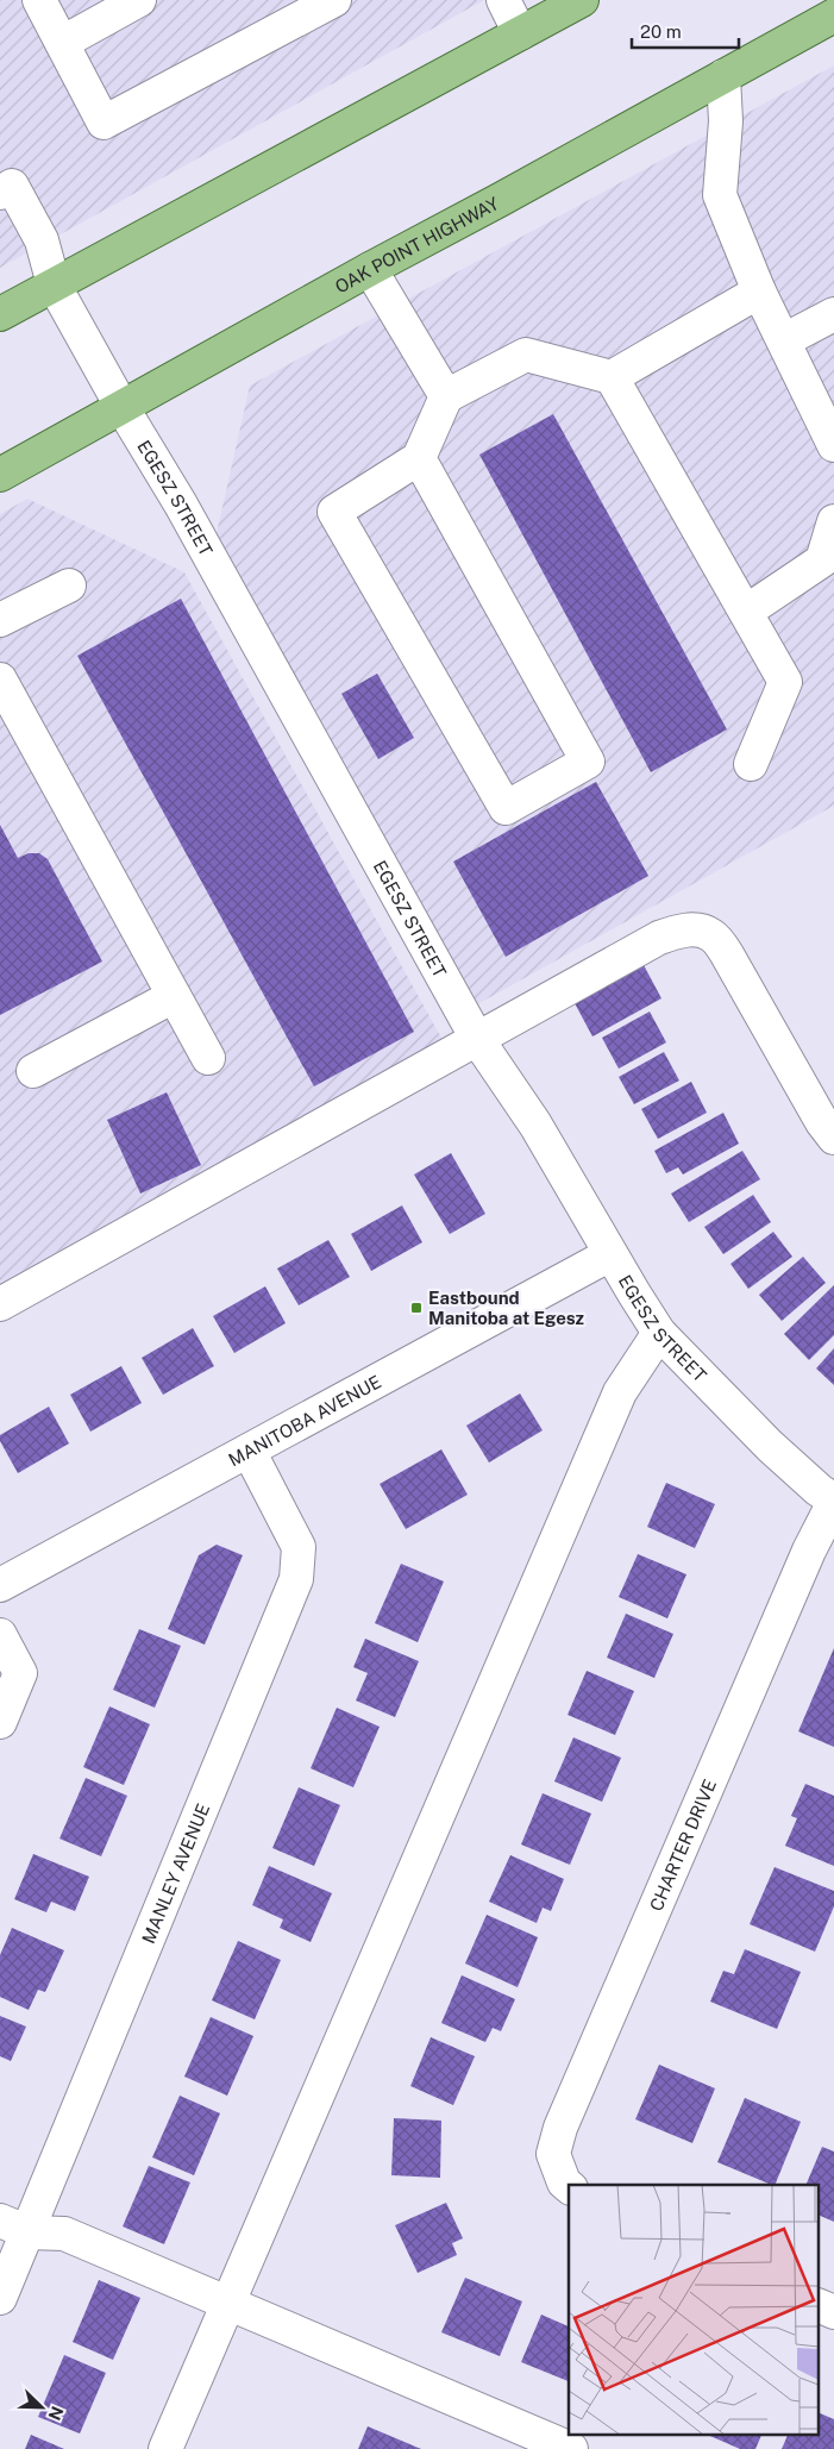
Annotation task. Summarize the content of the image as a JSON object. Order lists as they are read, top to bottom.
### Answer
{
  "streets": {
    "main road": ["OAK POINT HIGHWAY"],
    "street": [
      "EGESZ STREET",
      "MANITOBA AVENUE",
      "CHARTER DRIVE",
      "MANLEY AVENUE"
    ]
  },
  "crossings": [
    ["OAK POINT HIGHWAY", "EGESZ STREET"],
    ["EGESZ STREET", "MANITOBA AVENUE"],
    ["EGESZ STREET", "CHARTER DRIVE"],
    ["MANITOBA AVENUE", "MANLEY AVENUE"]
  ],
  "places": {
    "transit": ["Eastbound Manitoba at Egesz"]
  },
  "scale_bar": "20 m",
  "north": "bottom right"
}
